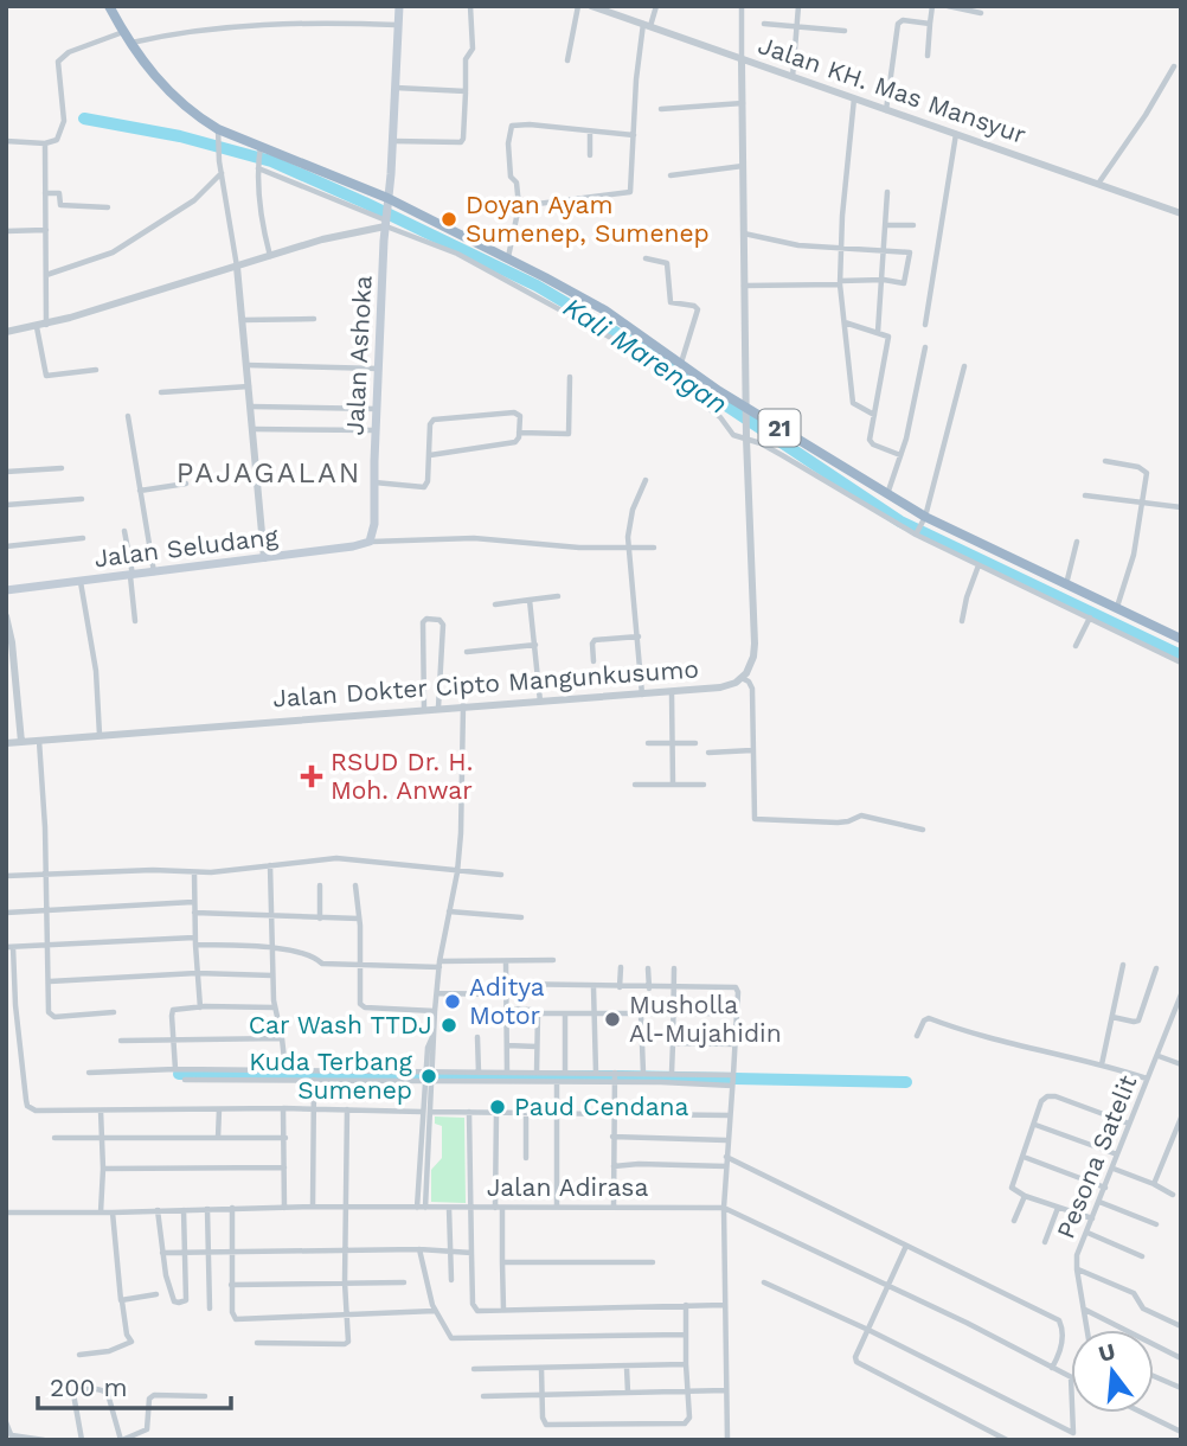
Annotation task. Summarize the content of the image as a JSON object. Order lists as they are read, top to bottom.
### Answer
{
  "streets": {
    "highway": ["21"],
    "main road": ["Jalan Ashoka", "Jalan Seludang"],
    "street": [
      "Jalan KH. Mas Mansyur",
      "Jalan Dokter Cipto Mangunkusumo",
      "Pesona Satelit",
      "Jalan Adirasa"
    ]
  },
  "crossings": [
    ["Jalan Ashoka", "21"],
    ["Jalan Ashoka", "Jalan Seludang"]
  ],
  "districts": ["PAJAGALAN"],
  "water": ["Kali Marengan"],
  "places": {
    "other": [
      "Doyan Ayam Sumenep, Sumenep",
      "Aditya Motor",
      "Musholla Al-Mujahidin",
      "Car Wash TTDJ",
      "Kuda Terbang Sumenep",
      "Paud Cendana"
    ],
    "health": ["RSUD Dr. H. Moh. Anwar"]
  },
  "scale_bar": "200 m",
  "north": "top"
}
